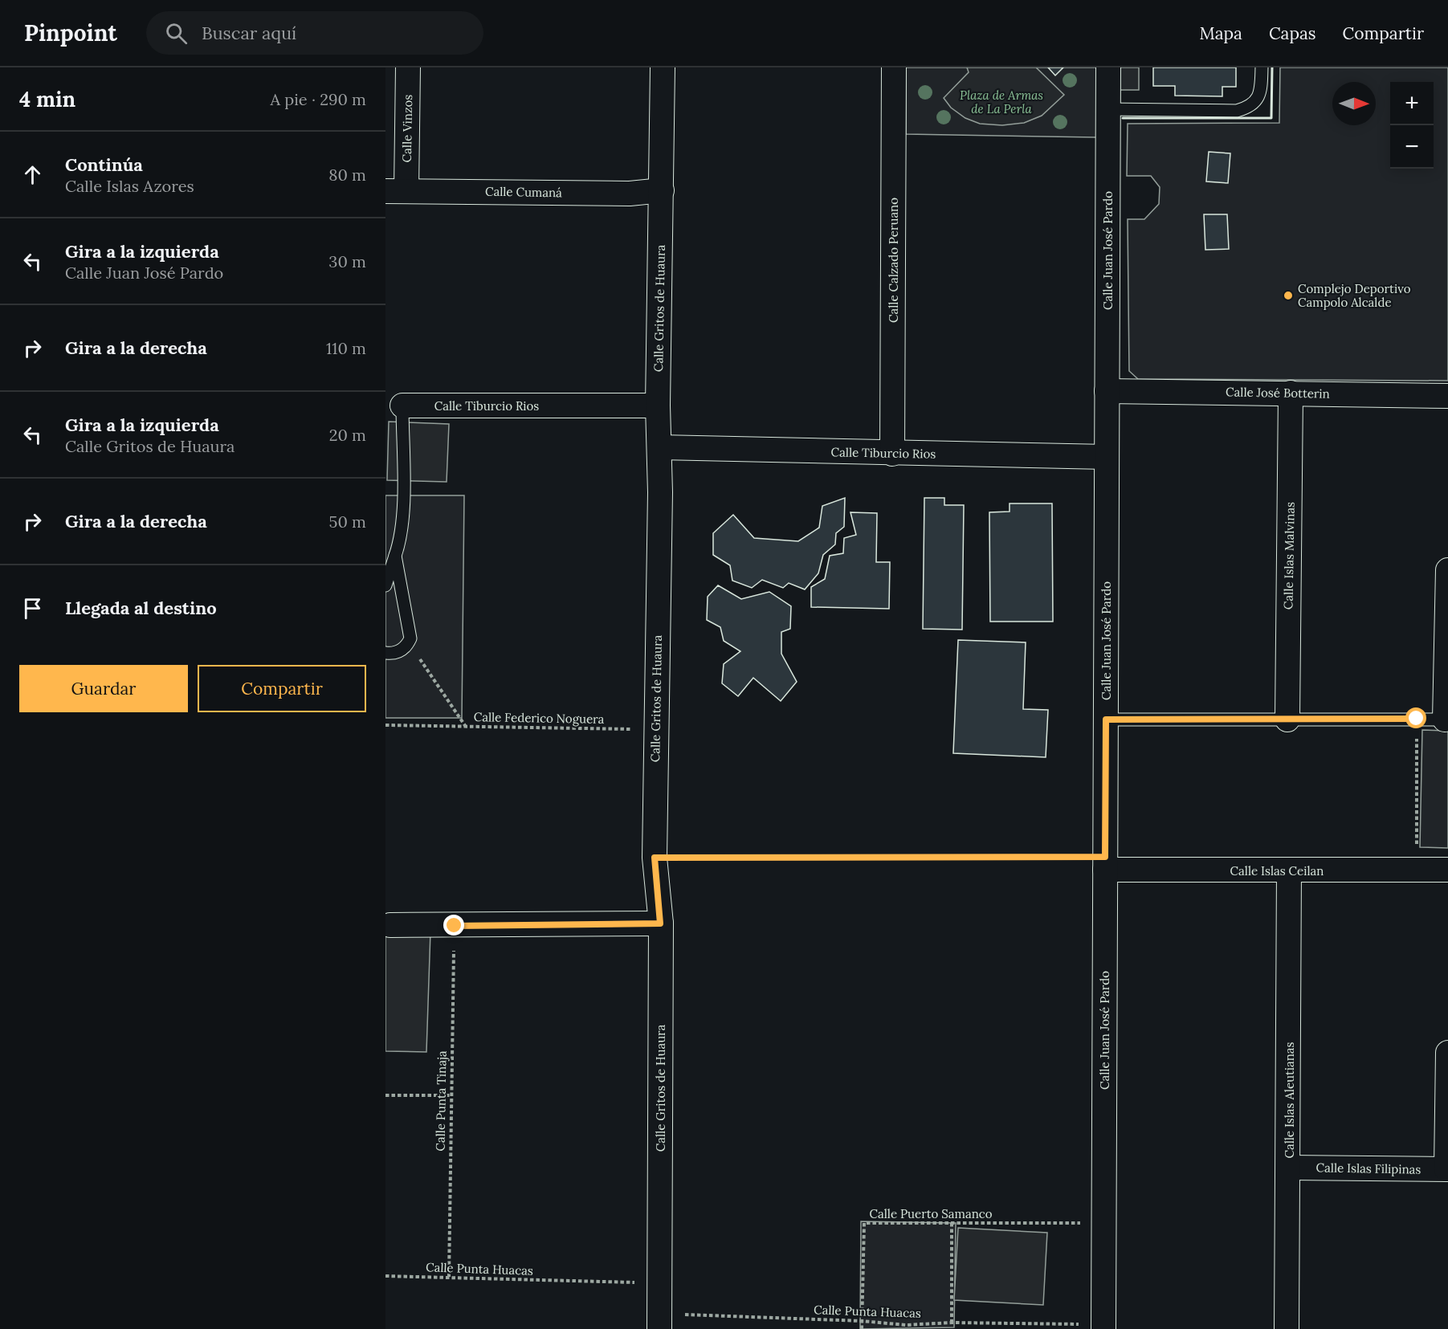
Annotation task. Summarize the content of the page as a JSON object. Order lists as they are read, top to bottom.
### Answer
{
  "streets": {
    "street": [
      "Calle Vinzos",
      "Calle Cumaná",
      "Calle Juan José Pardo",
      "Calle Calzado Peruano",
      "Calle Gritos de Huaura",
      "Calle José Botterin",
      "Calle Tiburcio Rios",
      "Calle Islas Malvinas",
      "Calle Islas Ceilan",
      "Calle Islas Aleutianas",
      "Calle Islas Filipinas"
    ],
    "path": [
      "Calle Federico Noguera",
      "Calle Punta Tinaja",
      "Calle Puerto Samanco",
      "Calle Punta Huacas"
    ]
  },
  "crossings": [
    ["Calle Vinzos", "Calle Cumaná"],
    ["Calle Cumaná", "Calle Gritos de Huaura"],
    ["Calle Juan José Pardo", "Calle José Botterin"],
    ["Calle Juan José Pardo", "Calle Tiburcio Rios"],
    ["Calle Juan José Pardo", "Calle Islas Ceilan"],
    ["Calle Juan José Pardo", "Calle Puerto Samanco"],
    ["Calle Juan José Pardo", "Calle Punta Huacas"],
    ["Calle Calzado Peruano", "Calle Tiburcio Rios"],
    ["Calle Gritos de Huaura", "Calle Tiburcio Rios"],
    ["Calle Gritos de Huaura", "Calle Federico Noguera"],
    ["Calle Gritos de Huaura", "Calle Punta Huacas"],
    ["Calle José Botterin", "Calle Islas Malvinas"],
    ["Calle Islas Ceilan", "Calle Islas Aleutianas"],
    ["Calle Islas Aleutianas", "Calle Islas Filipinas"],
    ["Calle Punta Tinaja", "Calle Punta Huacas"],
    ["Calle Puerto Samanco", "Calle Punta Huacas"]
  ],
  "parks": ["Plaza de Armas de La Perla"],
  "places": ["Complejo Deportivo Campolo Alcalde"],
  "north": "right",
  "page": {
    "header": "Pinpoint",
    "search": "Buscar aquí",
    "nav": ["Mapa", "Capas", "Compartir"],
    "heading": ["4 min", "A pie · 290 m"],
    "map_buttons": ["+", "−"],
    "list": [
      ["Continúa", "Calle Islas Azores", "80 m"],
      ["Gira a la izquierda", "Calle Juan José Pardo", "30 m"],
      ["Gira a la derecha", "110 m"],
      ["Gira a la izquierda", "Calle Gritos de Huaura", "20 m"],
      ["Gira a la derecha", "50 m"],
      "Llegada al destino"
    ],
    "buttons": ["Guardar", "Compartir"]
  }
}
